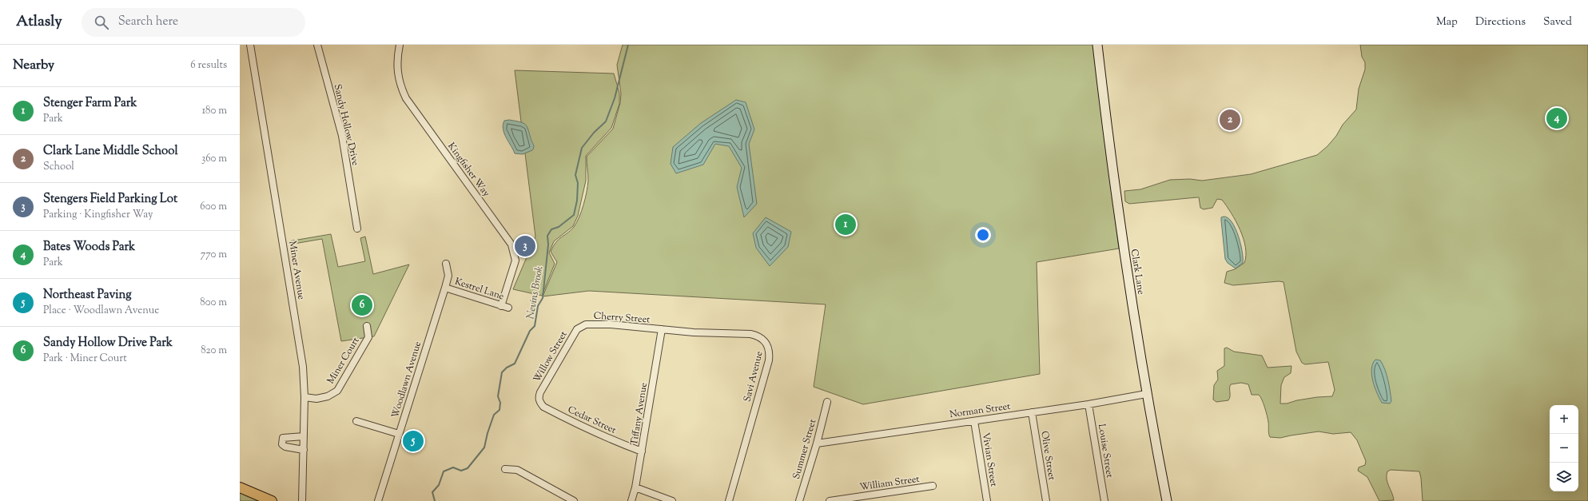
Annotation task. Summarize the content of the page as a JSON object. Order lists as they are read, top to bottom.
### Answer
{
  "streets": {
    "main road": ["Clark Lane"],
    "street": [
      "Sandy Hollow Drive",
      "Kingfisher Way",
      "Miner Avenue",
      "Kestrel Lane",
      "Cherry Street",
      "Willow Street",
      "Miner Court",
      "Savi Avenue",
      "Woodlawn Avenue",
      "Norman Street",
      "Tiffany Avenue",
      "Cedar Street",
      "Summer Street",
      "Louise Street",
      "Olive Street",
      "Vivian Street",
      "William Street"
    ]
  },
  "crossings": [
    ["Kingfisher Way", "Kestrel Lane"],
    ["Miner Avenue", "Miner Court"],
    ["Clark Lane", "Norman Street"],
    ["Kestrel Lane", "Woodlawn Avenue"],
    ["Cherry Street", "Willow Street"],
    ["Cherry Street", "Savi Avenue"],
    ["Cherry Street", "Tiffany Avenue"],
    ["Willow Street", "Cedar Street"],
    ["Savi Avenue", "Tiffany Avenue"],
    ["Norman Street", "Summer Street"],
    ["Norman Street", "Louise Street"],
    ["Norman Street", "Olive Street"],
    ["Norman Street", "Vivian Street"],
    ["Tiffany Avenue", "Cedar Street"]
  ],
  "water": ["Nevins Brook"],
  "page": {
    "header": "Atlasly",
    "search": "Search here",
    "nav": ["Map", "Directions", "Saved"],
    "heading": ["Nearby", "6 results"],
    "list": [
      {
        "mark": "1",
        "name": "Stenger Farm Park",
        "note": "Park",
        "value": "180 m"
      },
      {
        "mark": "2",
        "name": "Clark Lane Middle School",
        "note": "School",
        "value": "360 m"
      },
      {
        "mark": "3",
        "name": "Stengers Field Parking Lot",
        "note": "Parking · Kingfisher Way",
        "value": "600 m"
      },
      {
        "mark": "4",
        "name": "Bates Woods Park",
        "note": "Park",
        "value": "770 m"
      },
      {
        "mark": "5",
        "name": "Northeast Paving",
        "note": "Place · Woodlawn Avenue",
        "value": "800 m"
      },
      {
        "mark": "6",
        "name": "Sandy Hollow Drive Park",
        "note": "Park · Miner Court",
        "value": "820 m"
      }
    ],
    "pins": [
      "4",
      "2",
      "1",
      "3",
      "6",
      "5"
    ],
    "map_buttons": ["+", "−"]
  }
}
